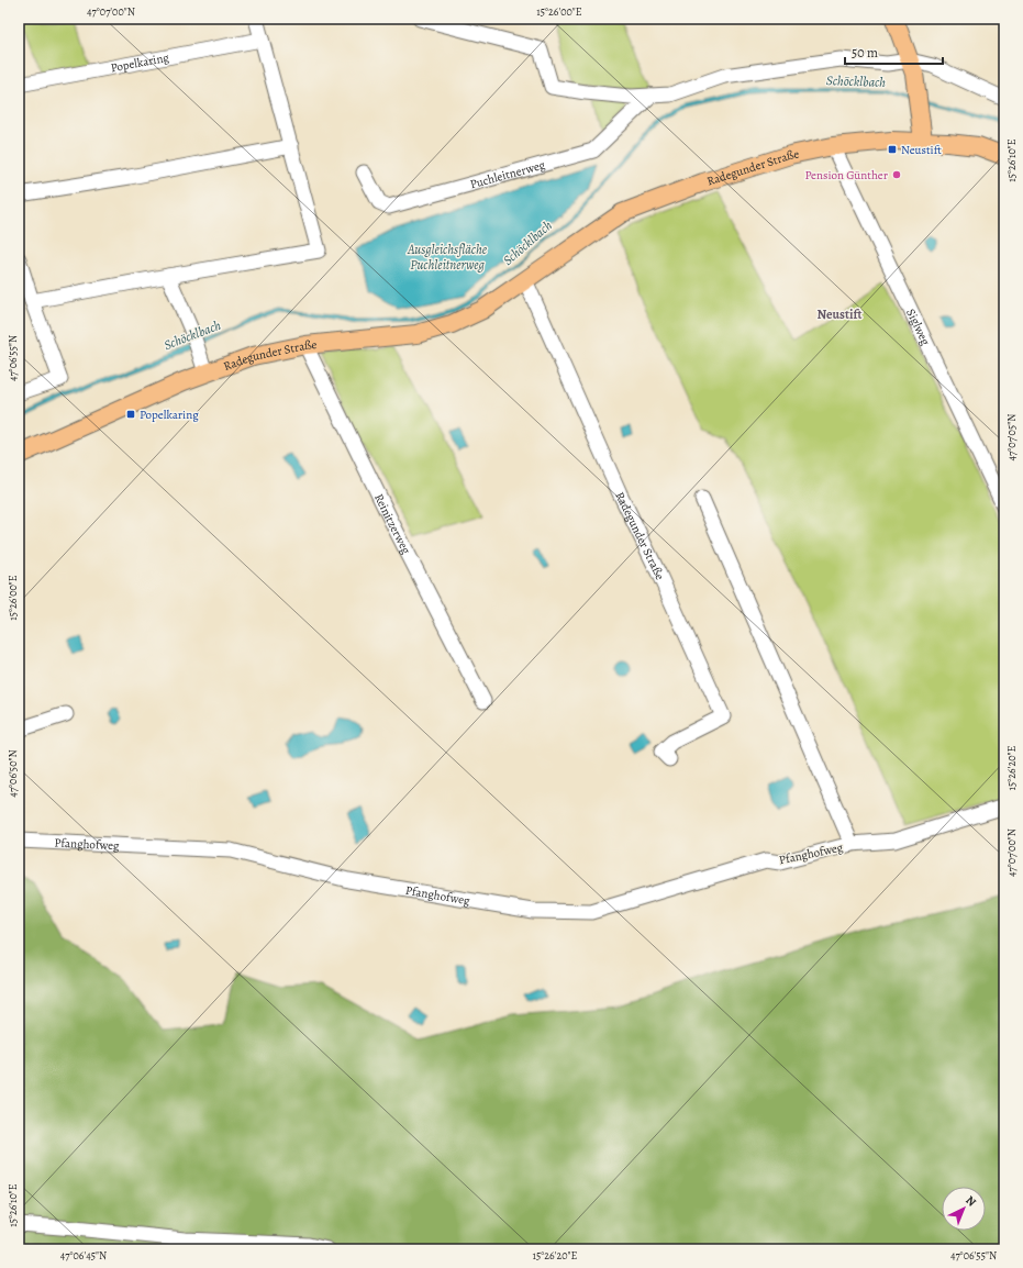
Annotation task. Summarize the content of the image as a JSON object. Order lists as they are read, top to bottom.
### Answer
{
  "streets": {
    "main road": ["Radegunder Straße"],
    "street": [
      "Popelkaring",
      "Puchleitnerweg",
      "Siglweg",
      "Reinitzerweg",
      "Pfanghofweg"
    ]
  },
  "crossings": [
    ["Radegunder Straße", "Siglweg"],
    ["Radegunder Straße", "Reinitzerweg"]
  ],
  "districts": ["Neustift"],
  "water": ["Schöcklbach", "Ausgleichsfläche Puchleitnerweg"],
  "places": {
    "transit": ["Neustift", "Popelkaring"],
    "other": ["Pension Günther"]
  },
  "scale_bar": "50 m",
  "north": "top right",
  "coordinates": [
    "47°07'00\"N",
    "15°26'00\"E",
    "15°26'10\"E",
    "47°06'55\"N",
    "47°07'05\"N",
    "15°26'20\"E",
    "47°06'50\"N",
    "47°06'45\"N"
  ]
}
